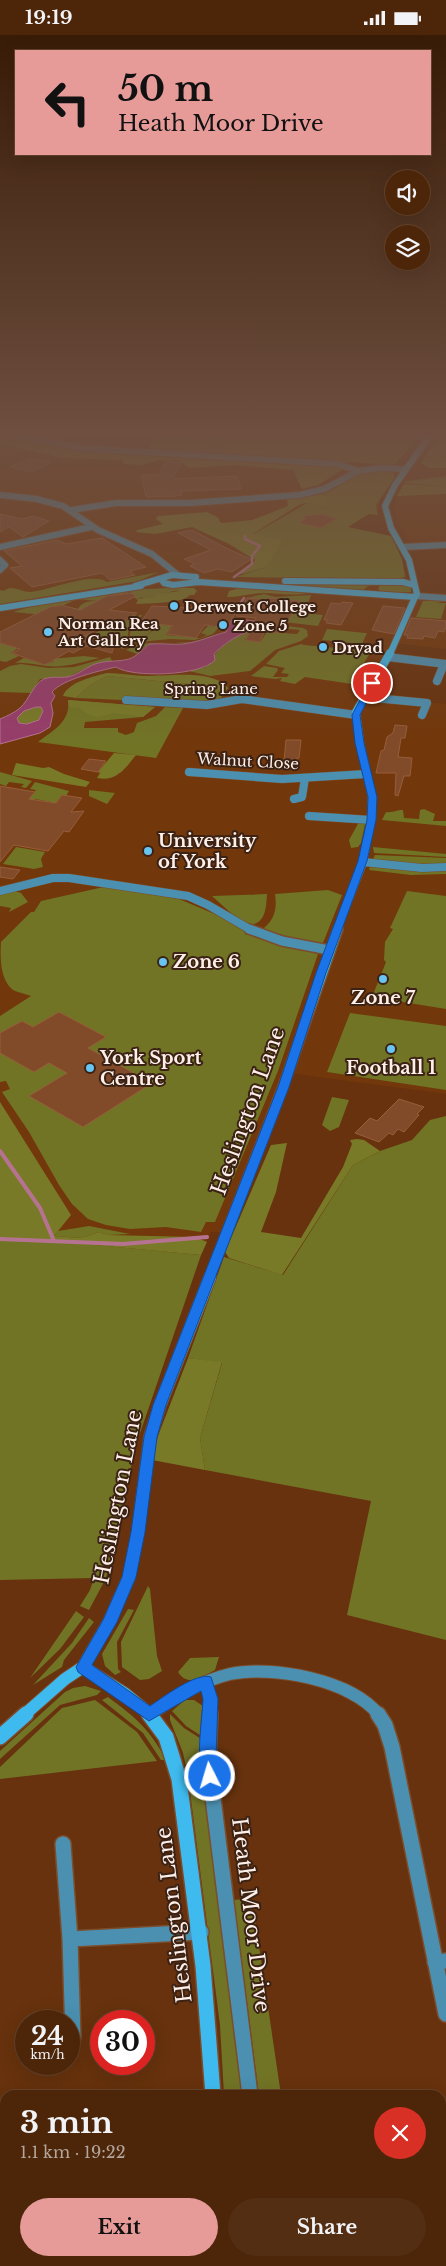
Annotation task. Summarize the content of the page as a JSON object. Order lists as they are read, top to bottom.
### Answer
{
  "streets": {
    "street": [
      "Spring Lane",
      "Walnut Close",
      "Heslington Lane",
      "Heath Moor Drive"
    ]
  },
  "crossings": [
    ["Spring Lane", "Heslington Lane"],
    ["Walnut Close", "Heslington Lane"]
  ],
  "places": [
    "Derwent College",
    "Zone 5",
    "Norman Rea Art Gallery",
    "Dryad",
    "University of York",
    "Zone 6",
    "Zone 7",
    "Football 1",
    "York Sport Centre"
  ],
  "page": {
    "status": "19:19",
    "turn": ["50 m", "Heath Moor Drive"],
    "speed": "24 km/h",
    "limit": "30",
    "heading": ["3 min", "1.1 km · 19:22"],
    "buttons": ["Exit", "Share"]
  }
}
